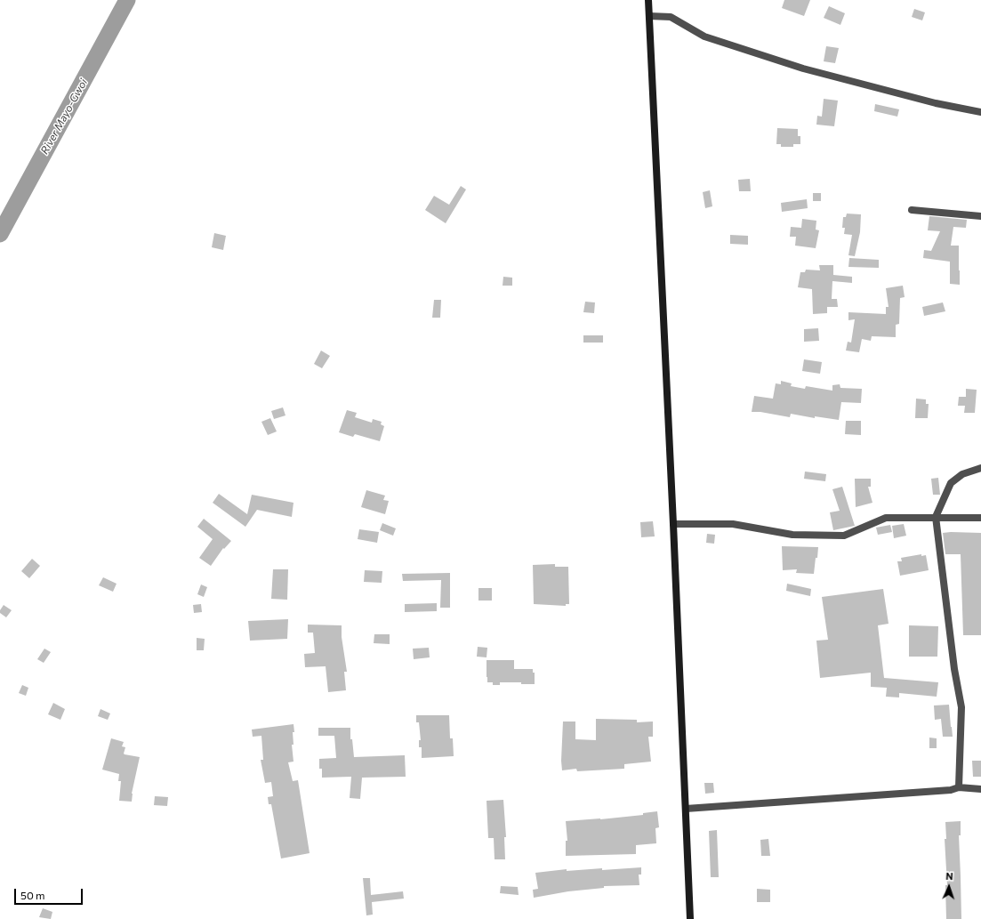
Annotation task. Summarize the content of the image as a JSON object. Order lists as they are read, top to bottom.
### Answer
{
  "water": ["River Mayo-Gwoi"],
  "scale_bar": "50 m",
  "north": "top"
}
